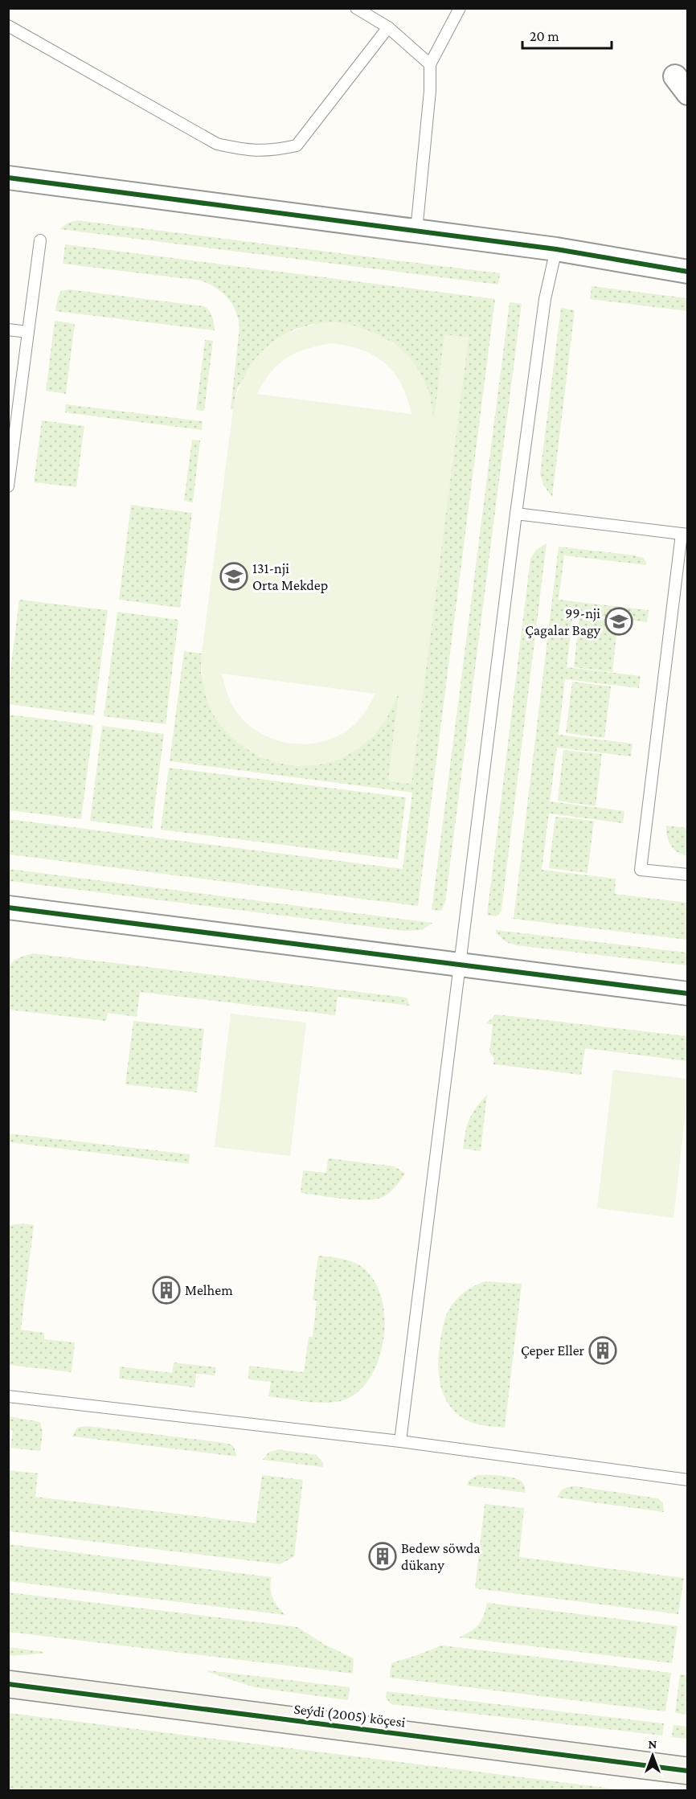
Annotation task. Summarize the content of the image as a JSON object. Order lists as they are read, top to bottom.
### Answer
{
  "streets": {
    "street": ["Seýdi (2005) köçesi"]
  },
  "places": {
    "school or university": ["131-nji Orta Mekdep", "99-nji Çagalar Bagy"],
    "building": ["Melhem", "Çeper Eller", "Bedew söwda dükany"]
  },
  "scale_bar": "20 m",
  "north": "top"
}
